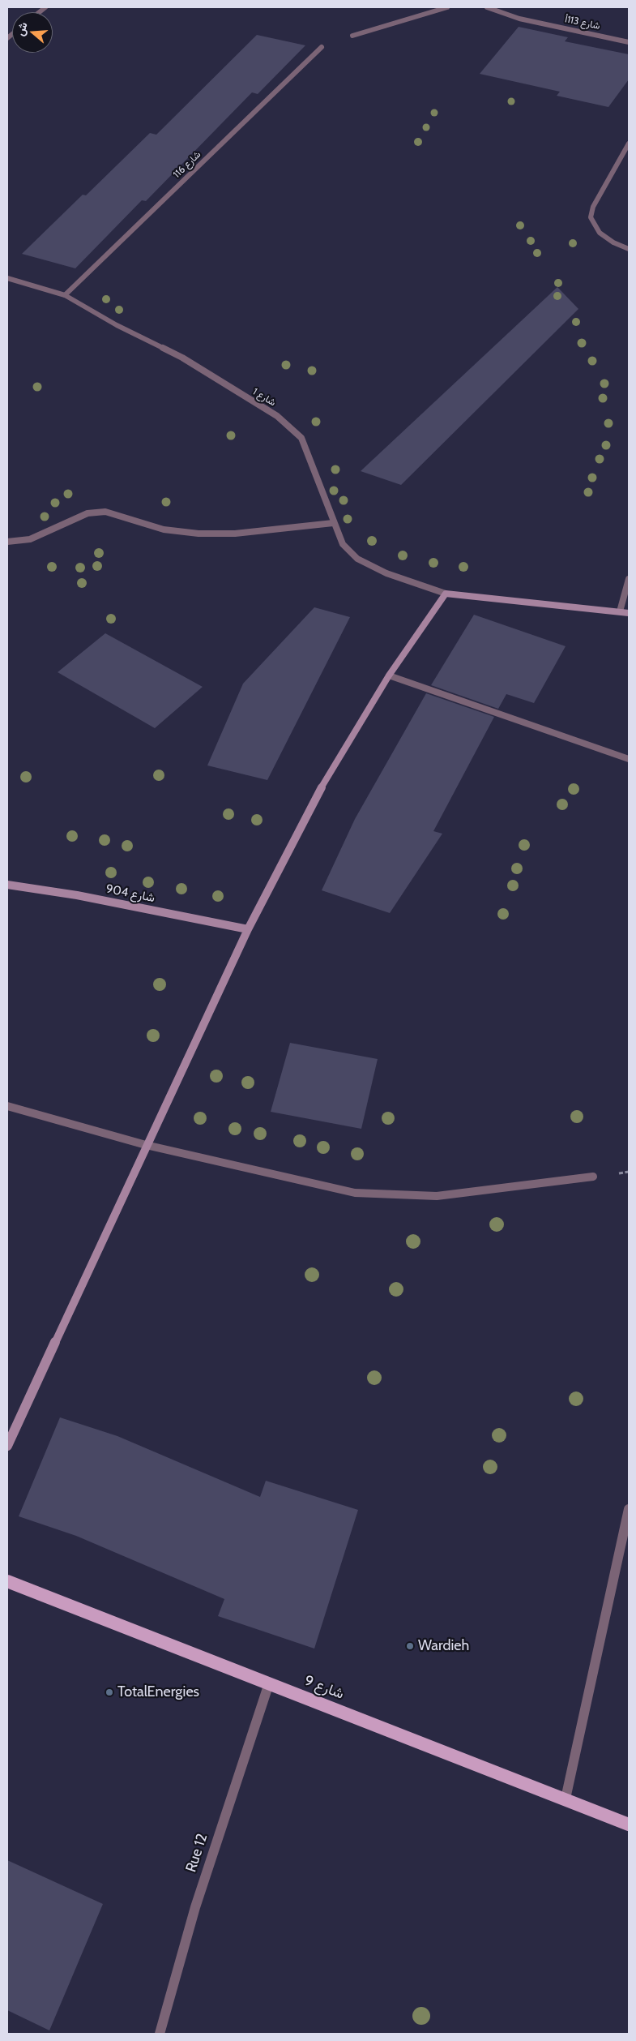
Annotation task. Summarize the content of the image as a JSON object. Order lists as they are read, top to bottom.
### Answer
{
  "streets": {
    "main road": ["شارع 904", "شارع 9"],
    "street": [
      "شارع 113أ",
      "شارع 116",
      "شارع 1",
      "Rue 12"
    ]
  },
  "crossings": [
    ["شارع 116", "شارع 1"],
    ["شارع 9", "Rue 12"]
  ],
  "places": ["Wardieh", "TotalEnergies"],
  "north": "left"
}
